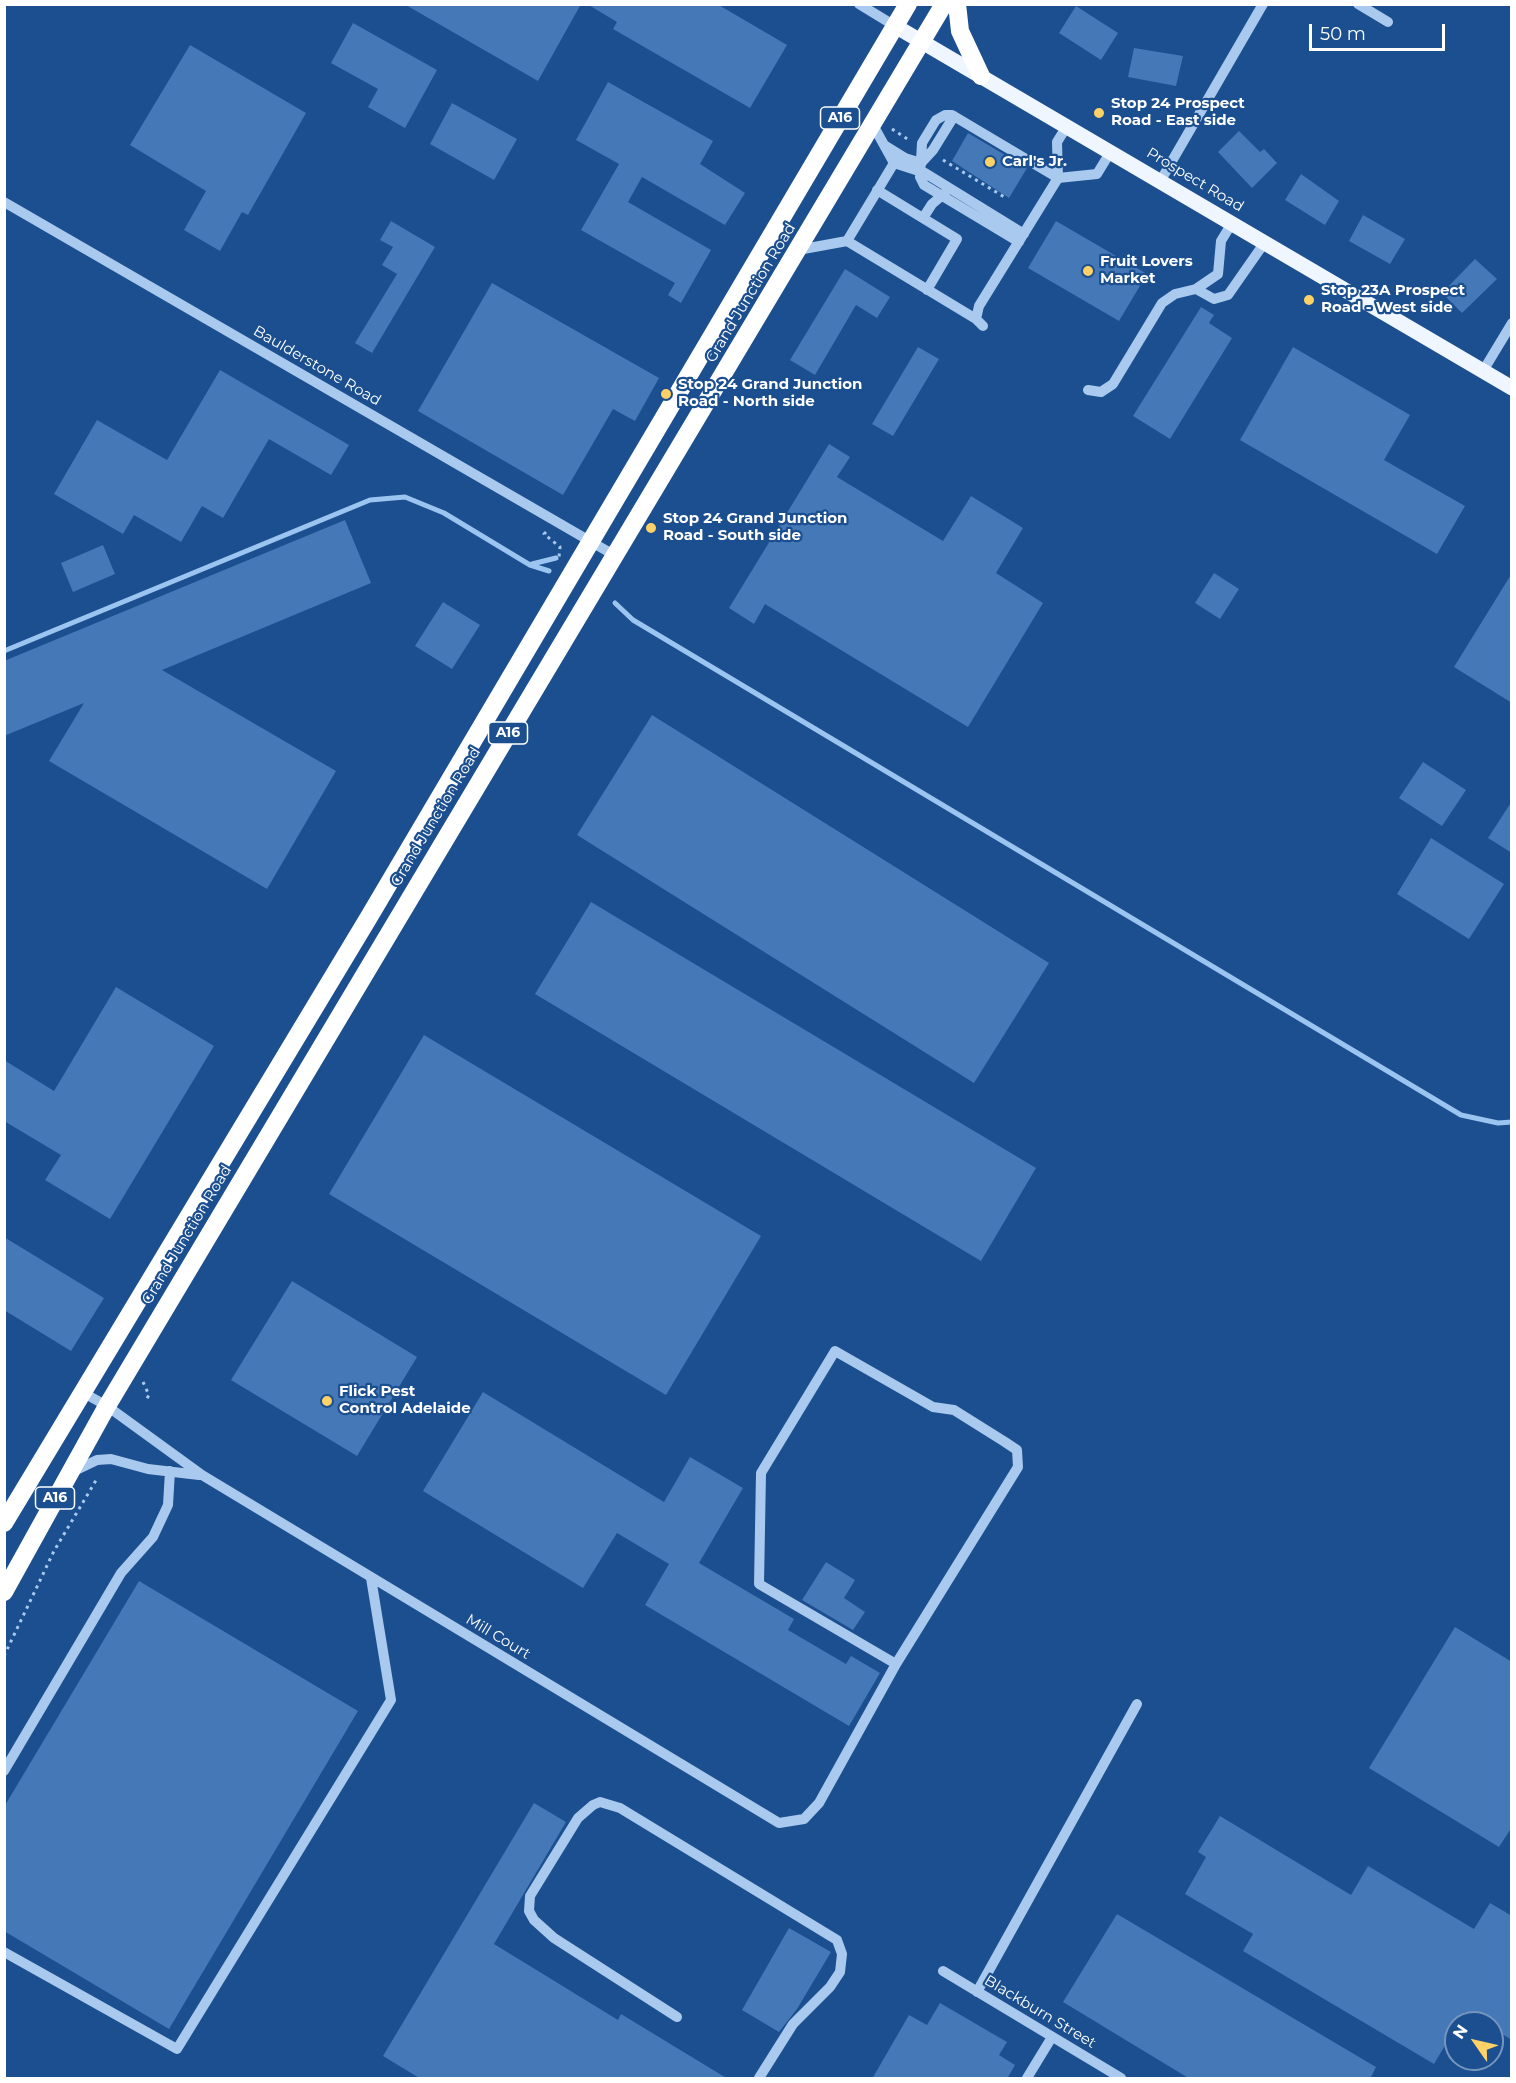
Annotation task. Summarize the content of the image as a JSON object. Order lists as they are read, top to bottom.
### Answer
{
  "streets": {
    "highway": ["A16", "Grand Junction Road"],
    "main road": ["Prospect Road"],
    "street": ["Baulderstone Road", "Mill Court", "Blackburn Street"]
  },
  "crossings": [
    ["Prospect Road", "Grand Junction Road"],
    ["Grand Junction Road", "Baulderstone Road"],
    ["Grand Junction Road", "Mill Court"]
  ],
  "places": [
    "Stop 24 Prospect Road - East side",
    "Carl's Jr.",
    "Fruit Lovers Market",
    "Stop 23A Prospect Road - West side",
    "Stop 24 Grand Junction Road - North side",
    "Stop 24 Grand Junction Road - South side",
    "Flick Pest Control Adelaide"
  ],
  "scale_bar": "50 m",
  "north": "top left"
}
